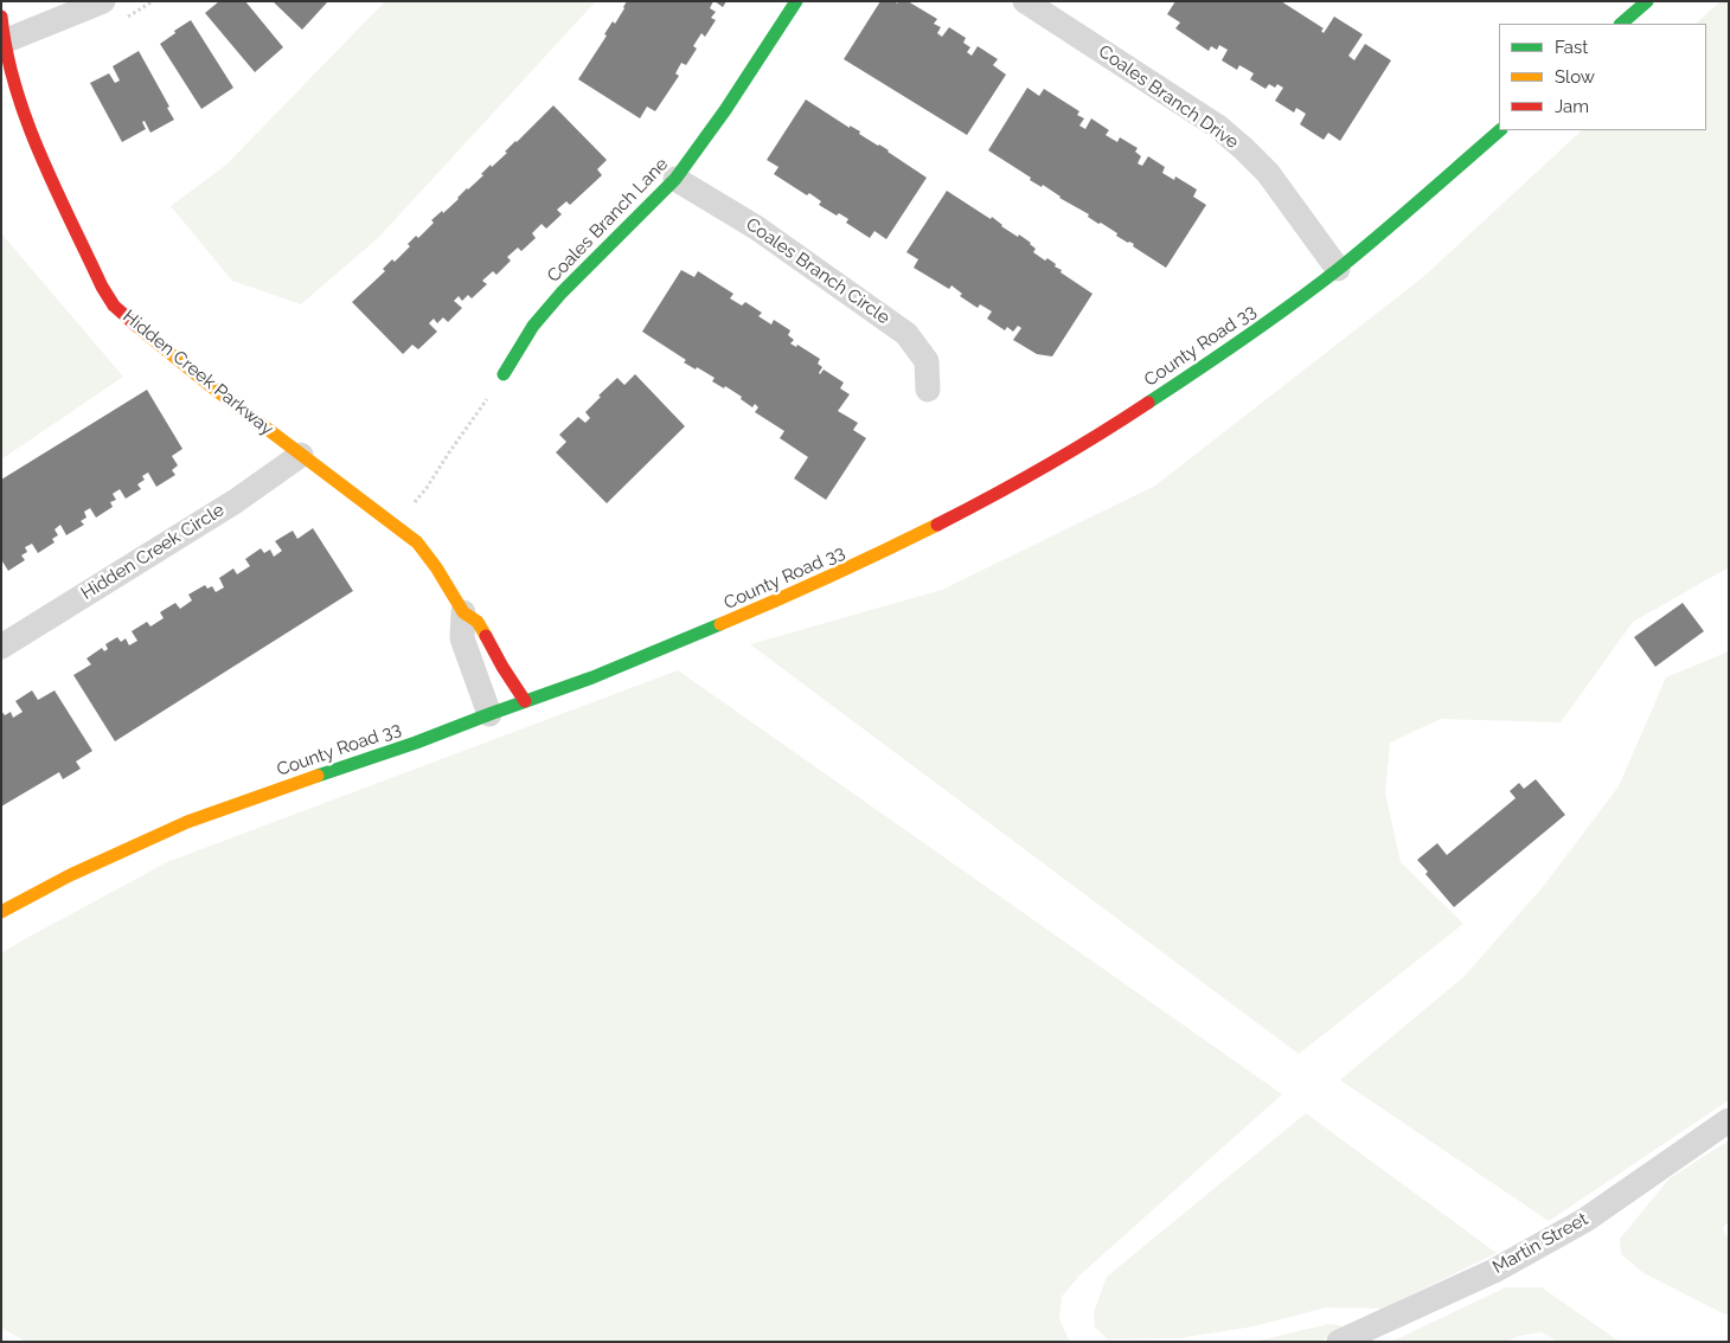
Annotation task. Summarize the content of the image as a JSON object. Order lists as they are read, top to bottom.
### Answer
{
  "streets": {
    "street": [
      "Coales Branch Drive",
      "Coales Branch Lane",
      "Coales Branch Circle",
      "County Road 33",
      "Hidden Creek Parkway",
      "Hidden Creek Circle",
      "Martin Street"
    ]
  },
  "crossings": [
    ["Coales Branch Drive", "County Road 33"],
    ["Coales Branch Lane", "Coales Branch Circle"],
    ["County Road 33", "Hidden Creek Parkway"],
    ["Hidden Creek Parkway", "Hidden Creek Circle"]
  ],
  "legend": ["Fast", "Slow", "Jam"]
}
